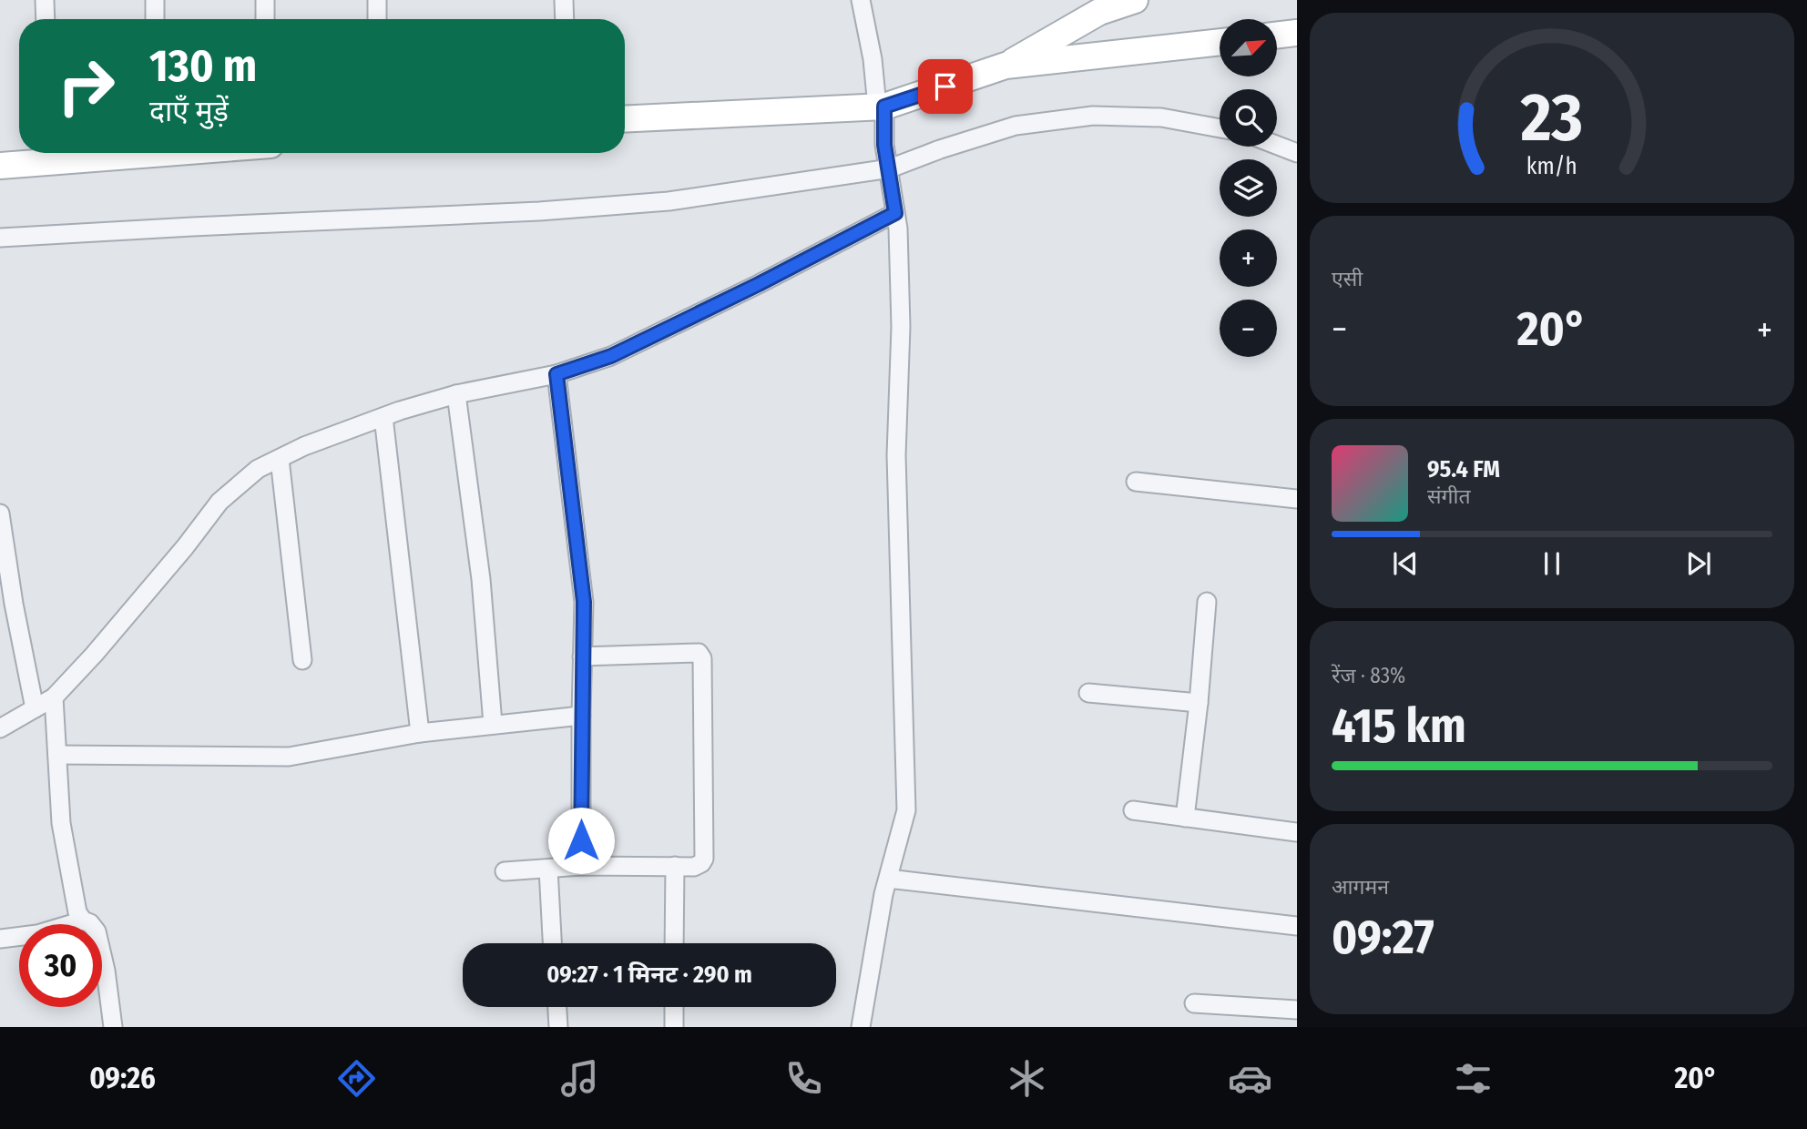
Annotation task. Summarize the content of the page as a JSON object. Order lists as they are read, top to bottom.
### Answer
{
  "north": "top right",
  "page": {
    "map_buttons": ["+", "−"],
    "turn": ["130 m", "दाएँ मुड़ें"],
    "tile": [
      "एसी",
      ["रेंज · 83%", "415 km"],
      ["आगमन", "09:27"]
    ],
    "heat": ["−", "20°", "+"],
    "song": ["95.4 FM", "संगीत"],
    "limit": "30",
    "trip": "09:27 · 1 मिनट · 290 m",
    "tabs": ["09:26", "20°"],
    "gauge": ["23", "km/h"]
  }
}
